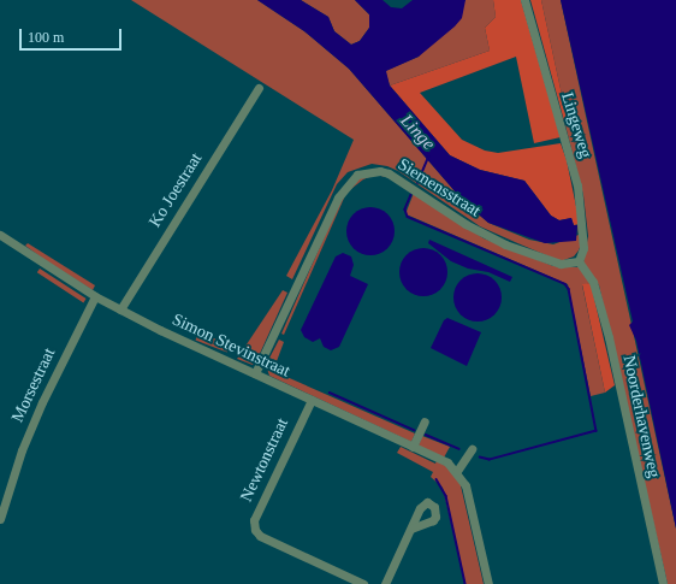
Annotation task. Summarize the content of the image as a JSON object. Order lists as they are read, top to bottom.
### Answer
{
  "streets": {
    "street": [
      "Lingeweg",
      "Siemensstraat",
      "Ko Joestraat",
      "Simon Stevinstraat",
      "Morsestraat",
      "Noorderhavenweg",
      "Newtonstraat"
    ]
  },
  "crossings": [
    ["Lingeweg", "Siemensstraat"],
    ["Lingeweg", "Noorderhavenweg"],
    ["Siemensstraat", "Simon Stevinstraat"],
    ["Siemensstraat", "Noorderhavenweg"],
    ["Ko Joestraat", "Simon Stevinstraat"],
    ["Simon Stevinstraat", "Morsestraat"],
    ["Simon Stevinstraat", "Newtonstraat"]
  ],
  "water": ["Linge"],
  "scale_bar": "100 m"
}
